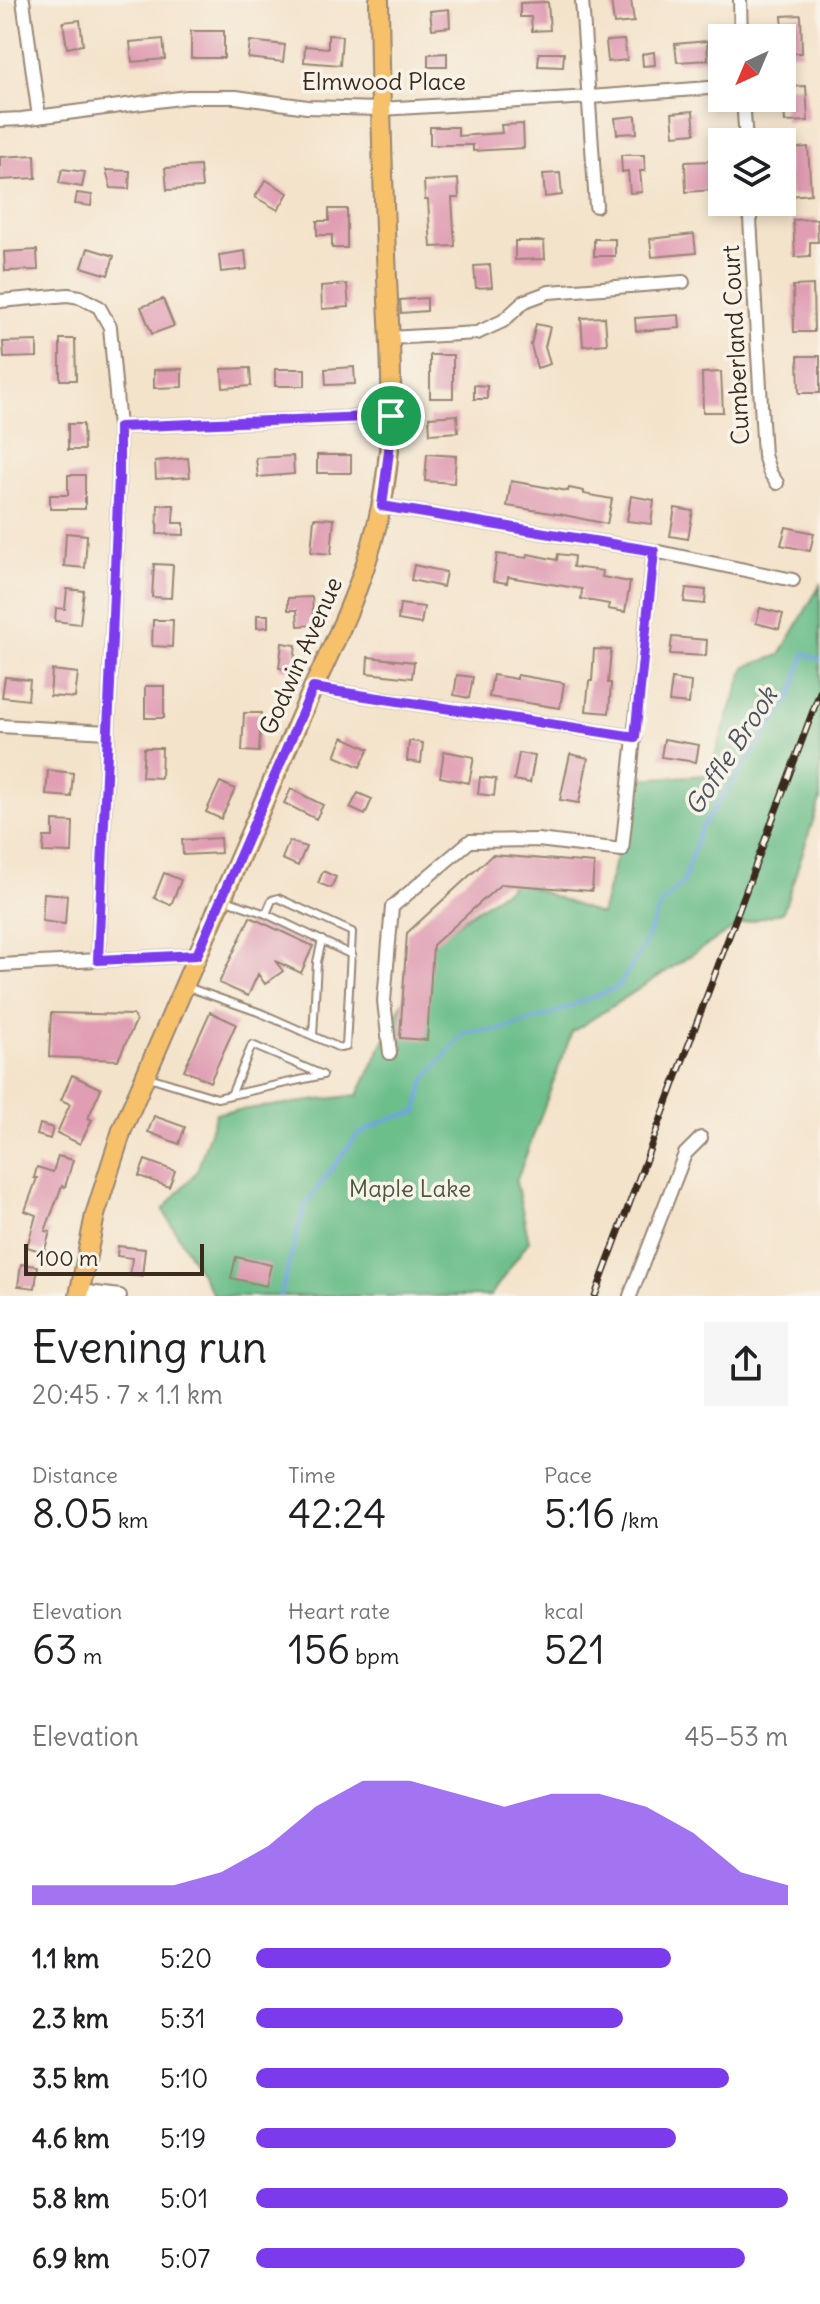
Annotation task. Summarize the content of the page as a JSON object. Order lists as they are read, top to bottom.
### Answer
{
  "streets": {
    "main road": ["Godwin Avenue"],
    "street": ["Elmwood Place", "Cumberland Court"]
  },
  "crossings": [
    ["Elmwood Place", "Godwin Avenue"]
  ],
  "water": ["Goffle Brook"],
  "parks": ["Maple Lake"],
  "scale_bar": "100 m",
  "north": "bottom left",
  "page": {
    "scale": "100 m",
    "heading": ["Evening run", "20:45 · 7 × 1.1 km"],
    "stats": [
      ["Distance", "8.05 km"],
      ["Time", "42:24"],
      ["Pace", "5:16 /km"],
      ["Elevation", "63 m"],
      ["Heart rate", "156 bpm"],
      ["kcal", "521"]
    ],
    "chart": ["Elevation", "45–53 m"],
    "list": [
      {
        "name": "1.1 km",
        "note": "5:20"
      },
      {
        "name": "2.3 km",
        "note": "5:31"
      },
      {
        "name": "3.5 km",
        "note": "5:10"
      },
      {
        "name": "4.6 km",
        "note": "5:19"
      },
      {
        "name": "5.8 km",
        "note": "5:01"
      },
      {
        "name": "6.9 km",
        "note": "5:07"
      }
    ]
  }
}
